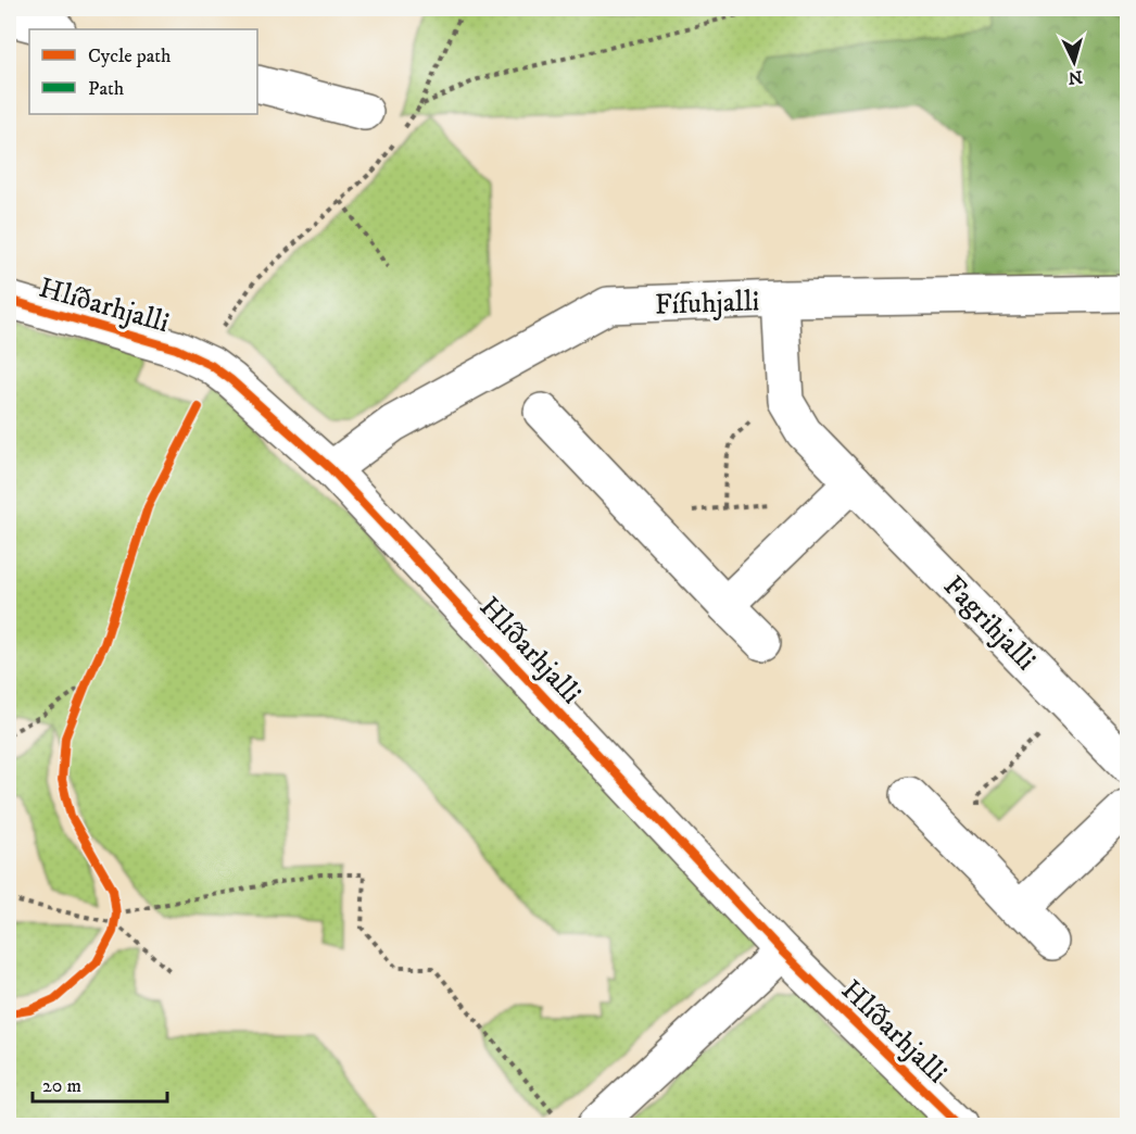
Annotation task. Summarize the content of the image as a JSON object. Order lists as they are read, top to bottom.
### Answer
{
  "streets": {
    "street": ["Fífuhjalli", "Hlíðarhjalli", "Fagrihjalli"]
  },
  "crossings": [
    ["Fífuhjalli", "Hlíðarhjalli"],
    ["Fífuhjalli", "Fagrihjalli"]
  ],
  "legend": ["Cycle path", "Path"],
  "scale_bar": "20 m",
  "north": "bottom"
}
